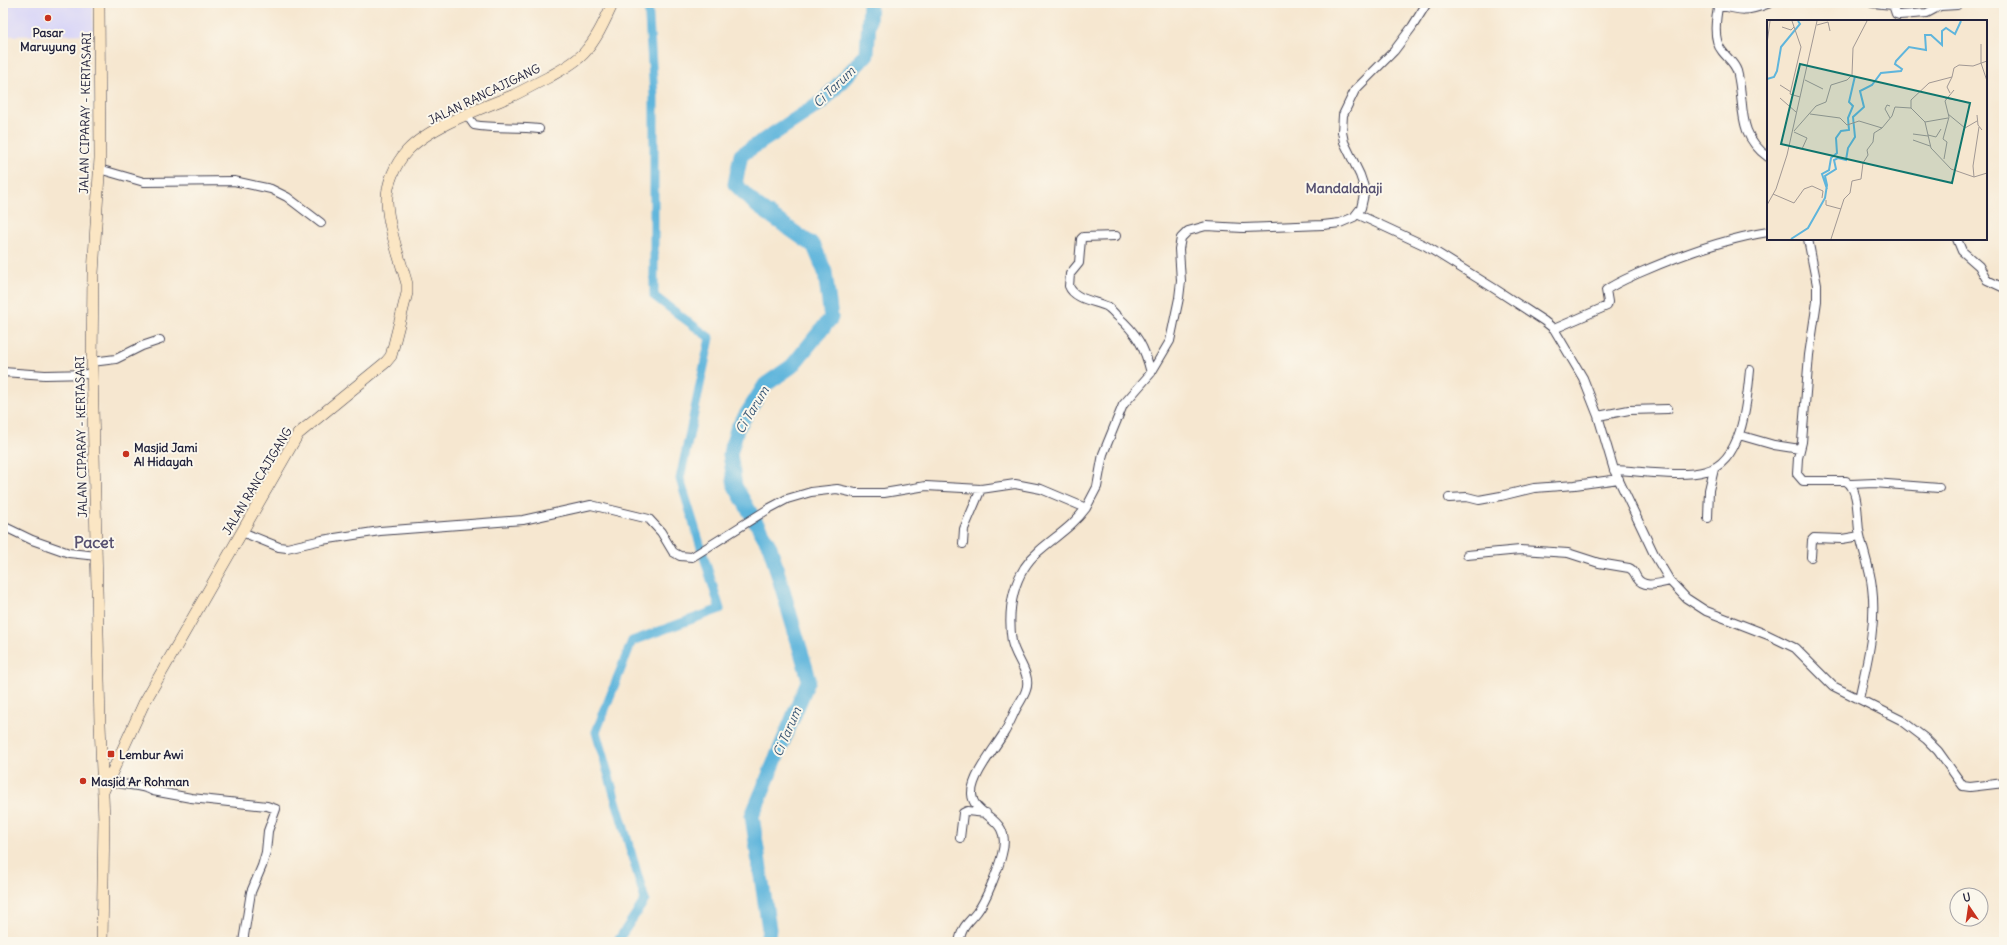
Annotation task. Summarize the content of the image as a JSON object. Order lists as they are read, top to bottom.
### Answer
{
  "streets": {
    "main road": ["JALAN RANCAJIGANG", "JALAN CIPARAY - KERTASARI"]
  },
  "crossings": [
    ["JALAN RANCAJIGANG", "JALAN CIPARAY - KERTASARI"]
  ],
  "districts": ["Mandalahaji", "Pacet"],
  "water": ["Ci Tarum"],
  "places": {
    "other": ["Pasar Maruyung", "Masjid Jami Al Hidayah", "Masjid Ar Rohman"],
    "transit": ["Lembur Awi"]
  },
  "north": "top"
}
